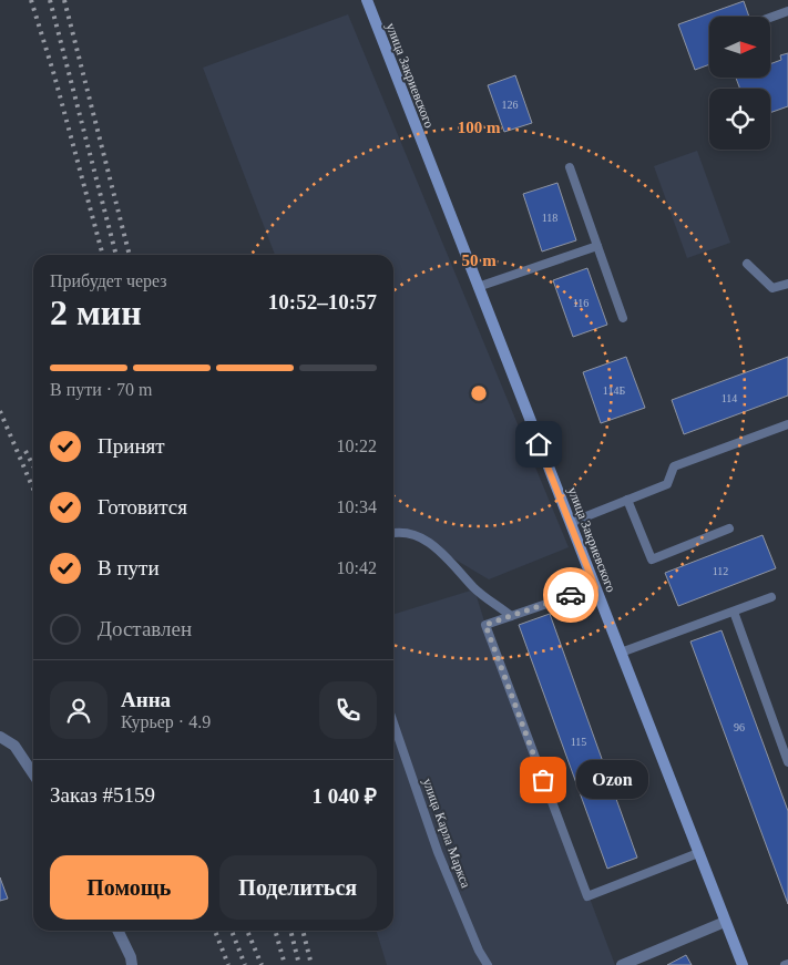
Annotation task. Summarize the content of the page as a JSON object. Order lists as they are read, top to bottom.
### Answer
{
  "streets": {
    "main road": ["улица Закриевского"],
    "lane": ["улица Карла Маркса"]
  },
  "places": ["Ozon"],
  "house_numbers": [
    "126",
    "118",
    "116",
    "114Б",
    "114",
    "112",
    "96",
    "115"
  ],
  "north": "right",
  "page": {
    "heading": ["2 мин", "Прибудет через", "10:52–10:57"],
    "panel": [
      "Анна",
      "Курьер · 4.9",
      "Заказ #5159",
      "1 040 ₽"
    ],
    "bar": "В пути · 70 m",
    "list": [
      ["Принят", "10:22"],
      ["Готовится", "10:34"],
      ["В пути", "10:42"],
      "Доставлен"
    ],
    "bubble": "Ozon",
    "buttons": ["Помощь", "Поделиться"]
  },
  "rings": ["100 m", "50 m"]
}
